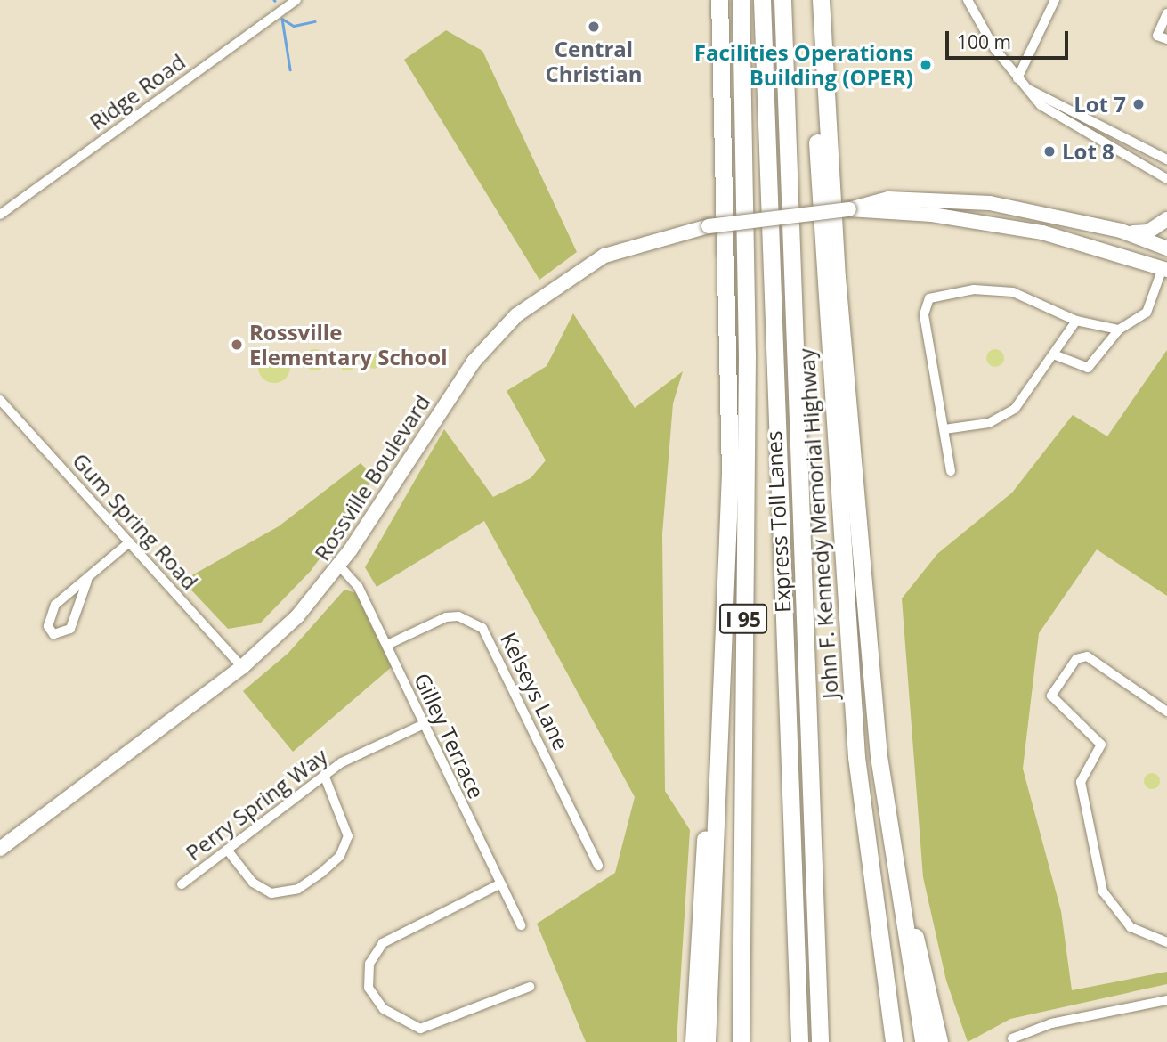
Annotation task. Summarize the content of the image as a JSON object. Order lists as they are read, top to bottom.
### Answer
{
  "streets": {
    "highway": ["Express Toll Lanes", "John F. Kennedy Memorial Highway", "I 95"],
    "main road": ["Rossville Boulevard"],
    "street": [
      "Ridge Road",
      "Gum Spring Road",
      "Kelseys Lane",
      "Gilley Terrace",
      "Perry Spring Way"
    ]
  },
  "crossings": [
    ["Rossville Boulevard", "Gum Spring Road"],
    ["Rossville Boulevard", "Gilley Terrace"],
    ["Kelseys Lane", "Gilley Terrace"],
    ["Gilley Terrace", "Perry Spring Way"]
  ],
  "places": [
    "Central Christian",
    "Facilities Operations Building (OPER)",
    "Lot 7",
    "Lot 8",
    "Rossville Elementary School"
  ],
  "scale_bar": "100 m"
}
